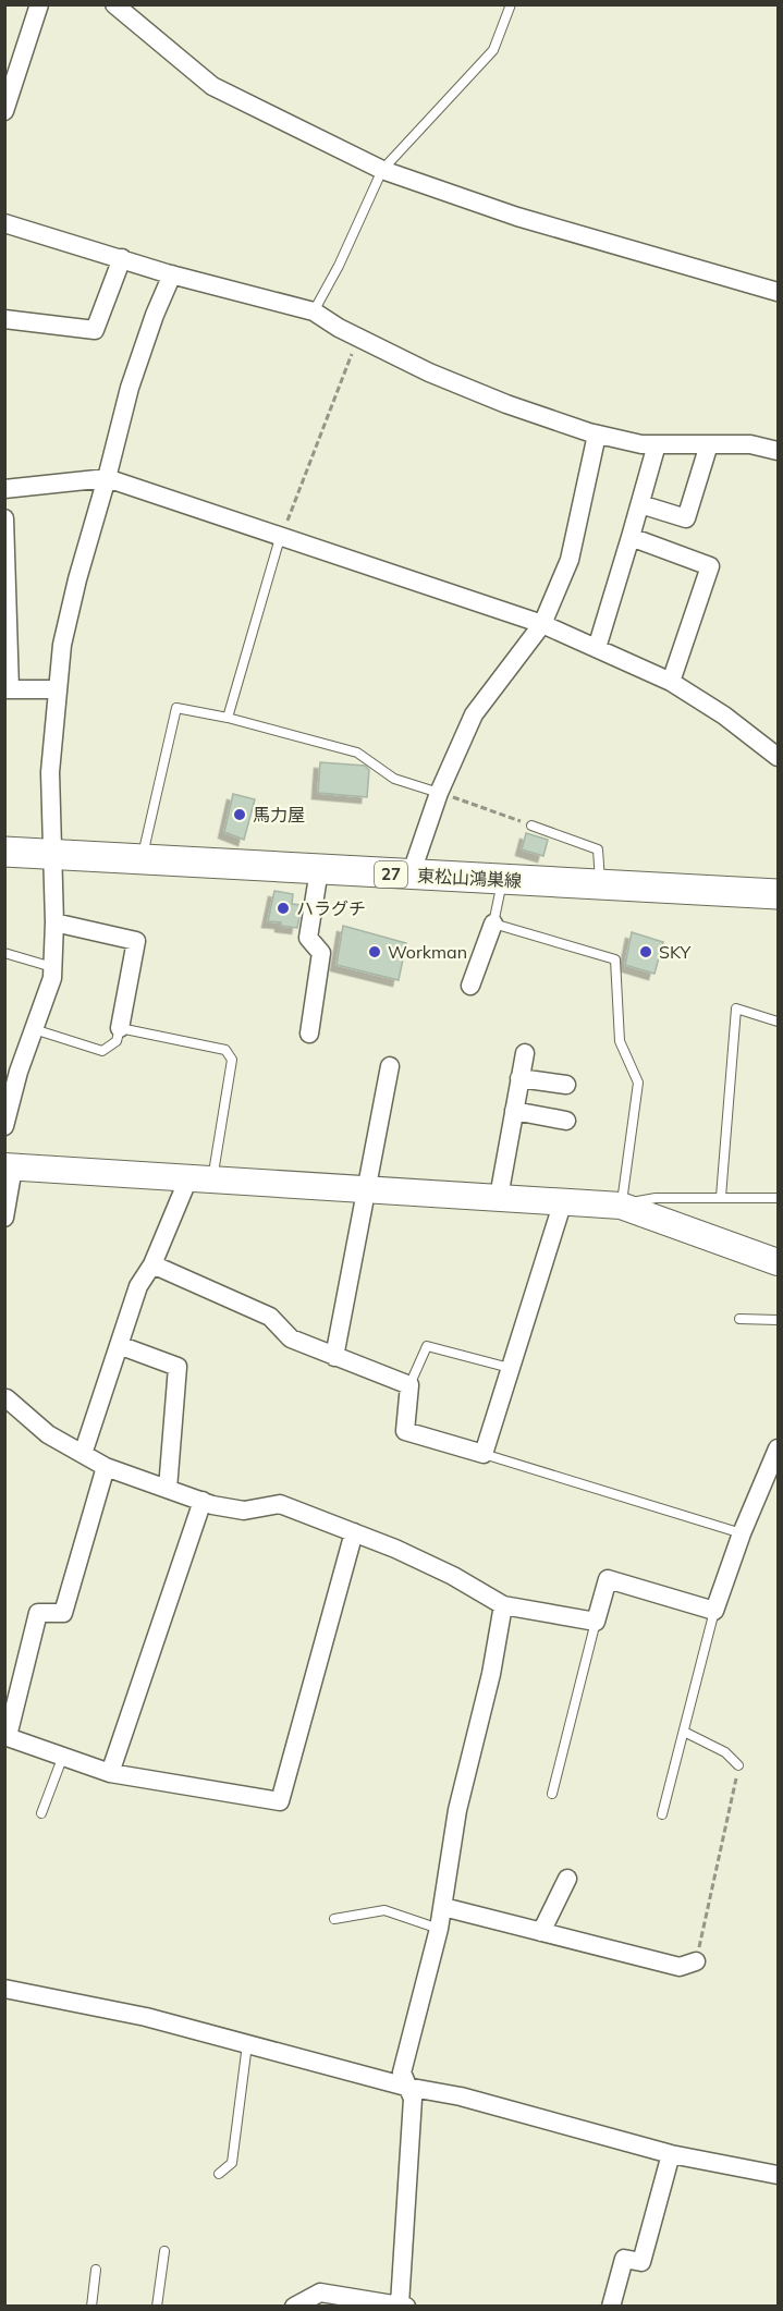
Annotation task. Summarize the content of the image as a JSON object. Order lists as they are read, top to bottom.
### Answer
{
  "streets": {
    "main road": ["27", "東松山鴻巣線"]
  },
  "places": [
    "馬力屋",
    "ハラグチ",
    "Workman",
    "SKY"
  ]
}
